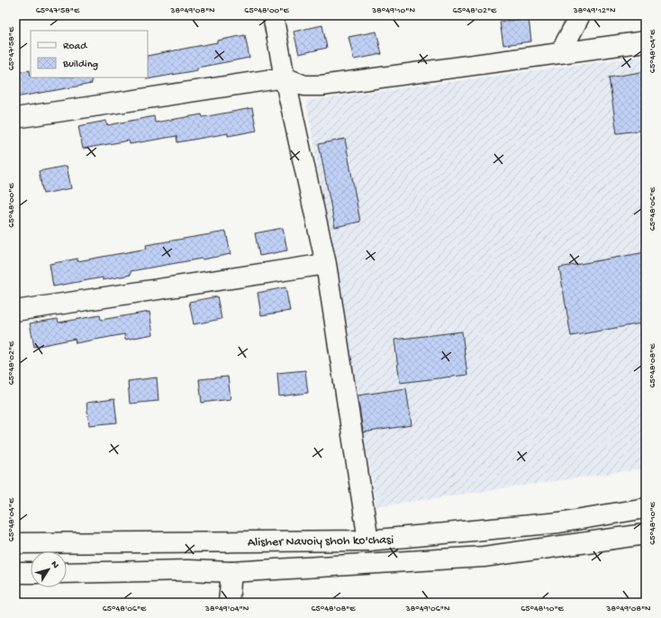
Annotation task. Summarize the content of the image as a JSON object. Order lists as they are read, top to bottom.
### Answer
{
  "streets": {
    "street": ["Alisher Navoiy shoh ko'chasi"]
  },
  "legend": ["Road", "Building"],
  "north": "top right",
  "coordinates": [
    "65°47'58\"E",
    "38°49'08\"N",
    "65°48'00\"E",
    "38°49'10\"N",
    "65°48'02\"E",
    "38°49'12\"N",
    "65°48'04\"E",
    "65°48'06\"E",
    "65°48'08\"E",
    "65°48'10\"E",
    "38°49'04\"N",
    "38°49'06\"N"
  ]
}
